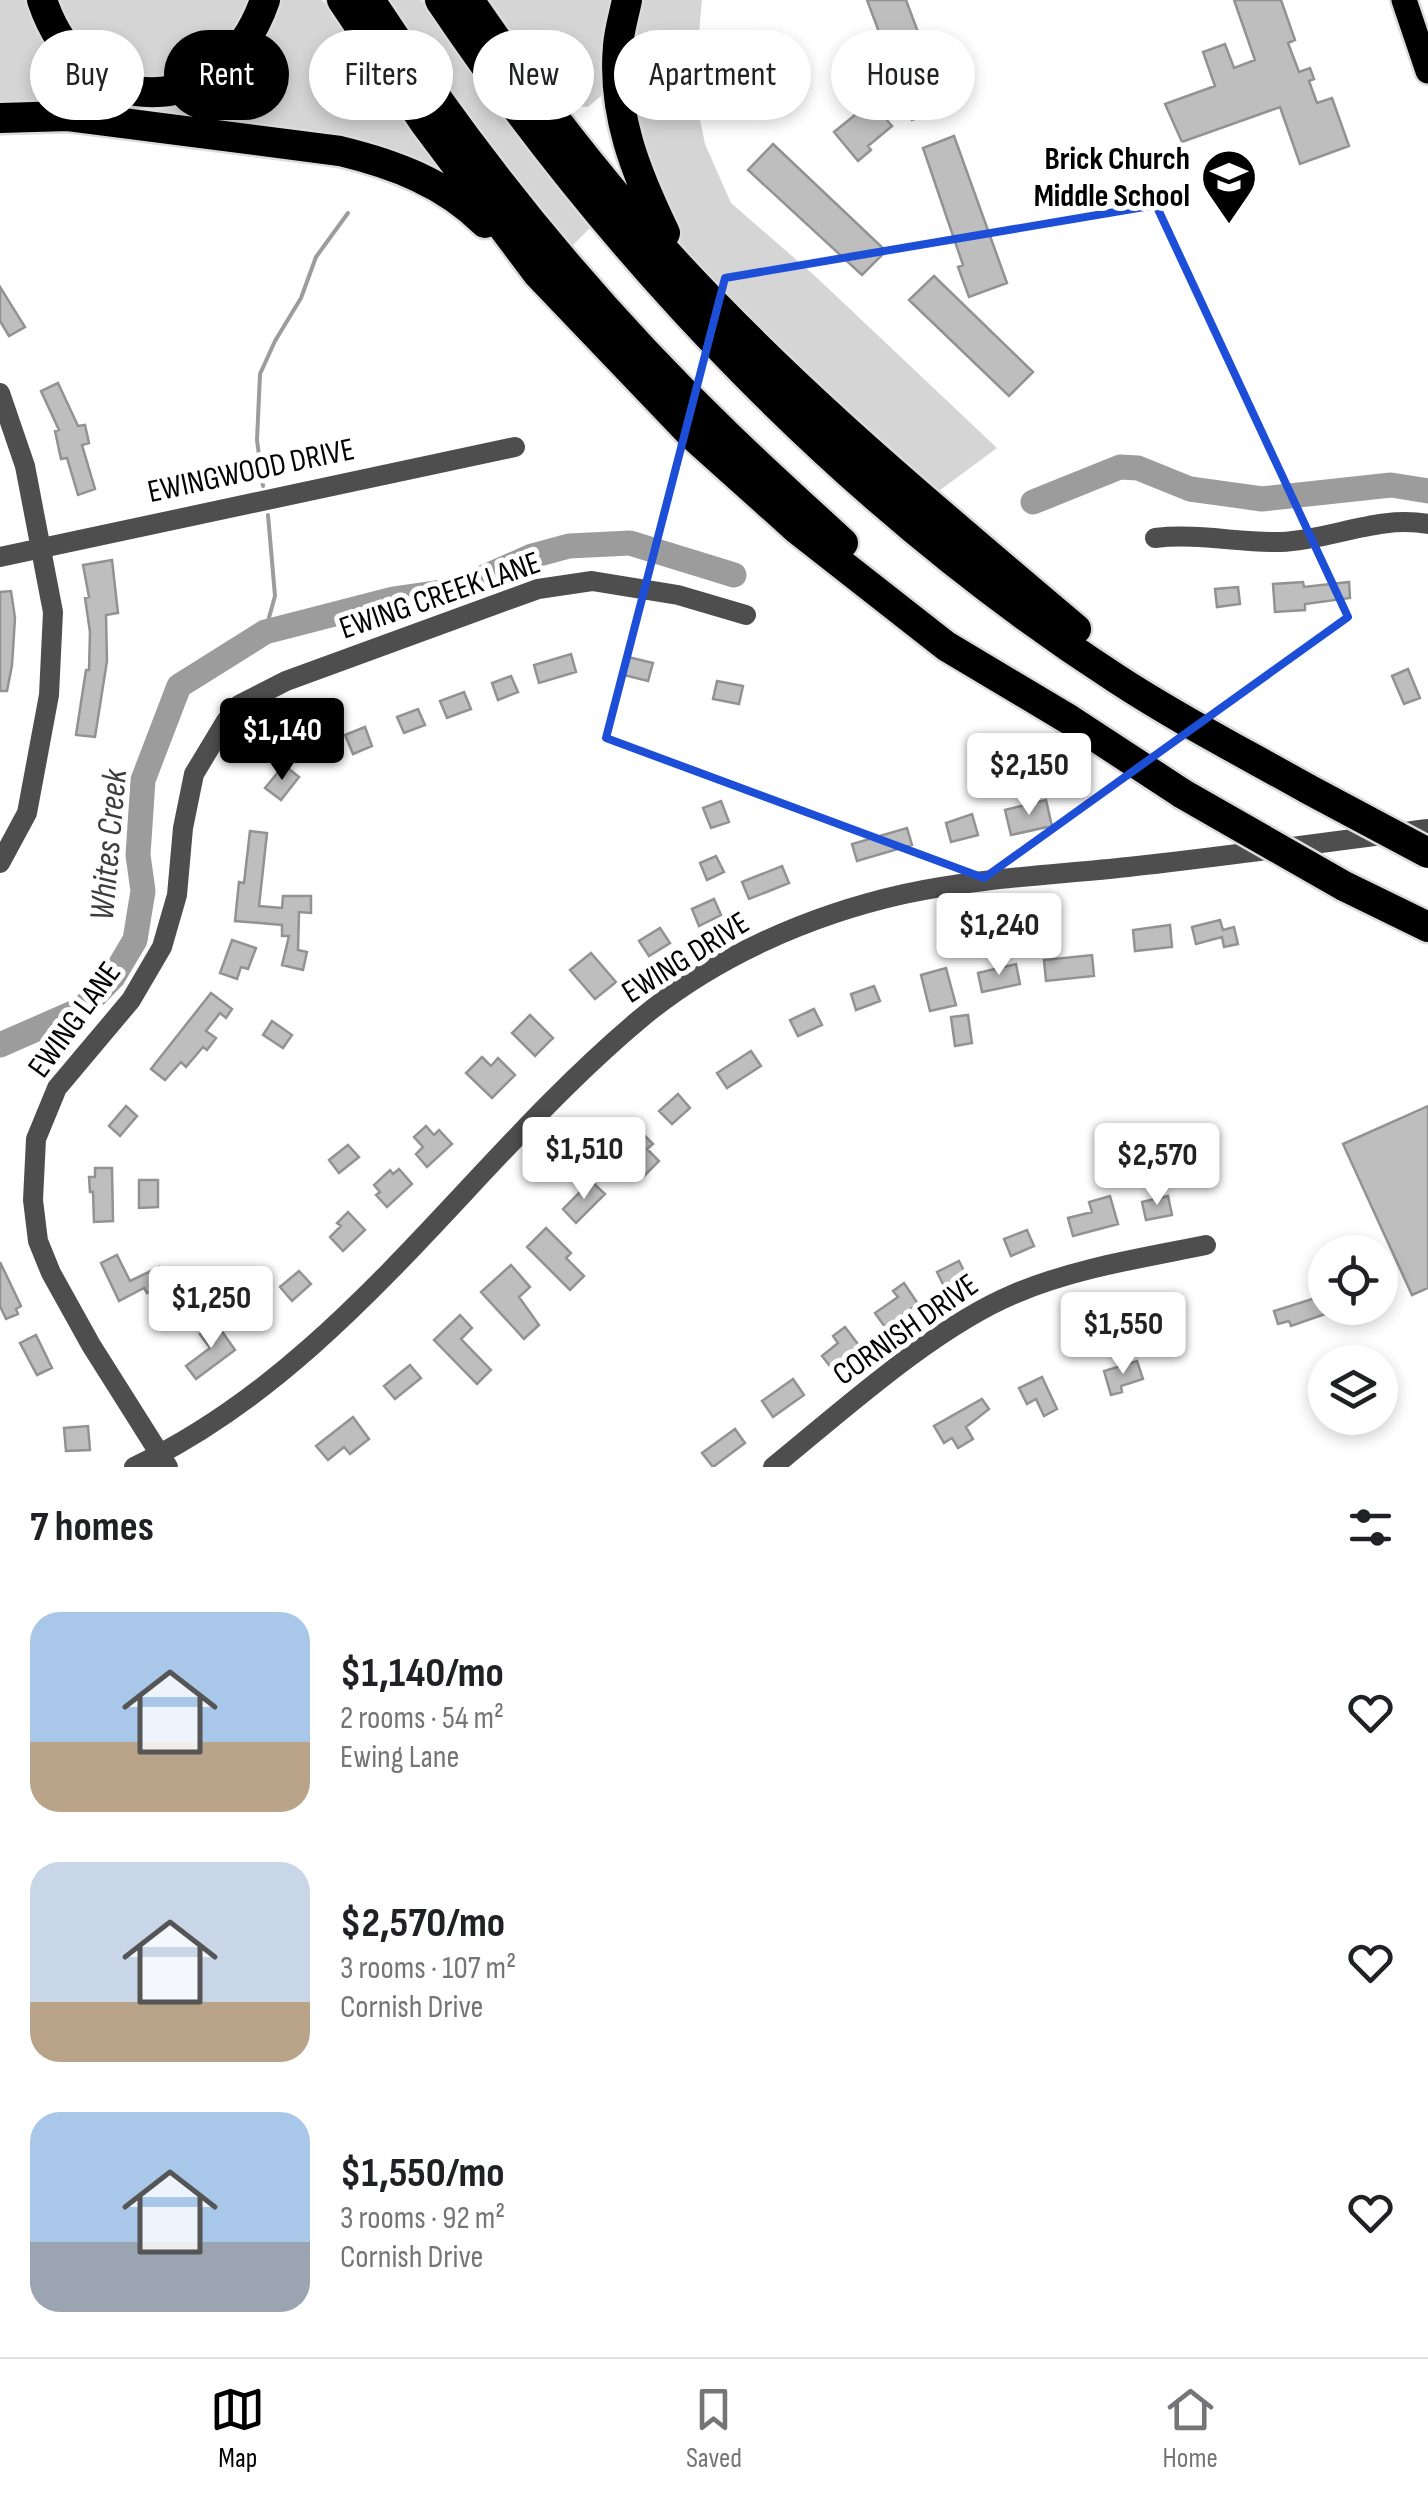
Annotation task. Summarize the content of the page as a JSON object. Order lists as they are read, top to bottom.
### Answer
{
  "streets": {
    "street": [
      "EWINGWOOD DRIVE",
      "EWING CREEK LANE",
      "EWING DRIVE",
      "EWING LANE",
      "CORNISH DRIVE"
    ]
  },
  "crossings": [
    ["EWING CREEK LANE", "EWING LANE"],
    ["EWING DRIVE", "EWING LANE"]
  ],
  "water": ["Whites Creek"],
  "places": {
    "school or university": ["Brick Church Middle School"]
  },
  "page": {
    "chip": [
      "Buy",
      "Rent",
      "Filters",
      "New",
      "Apartment",
      "House"
    ],
    "price": [
      "$1,140",
      "$2,150",
      "$1,240",
      "$1,510",
      "$2,570",
      "$1,250",
      "$1,550"
    ],
    "heading": "7 homes",
    "list": [
      {
        "name": "$1,140/mo",
        "note": "2 rooms · 54 m² · Ewing Lane"
      },
      {
        "name": "$2,570/mo",
        "note": "3 rooms · 107 m² · Cornish Drive"
      },
      {
        "name": "$1,550/mo",
        "note": "3 rooms · 92 m² · Cornish Drive"
      }
    ],
    "tabs": ["Map", "Saved", "Home"]
  }
}
